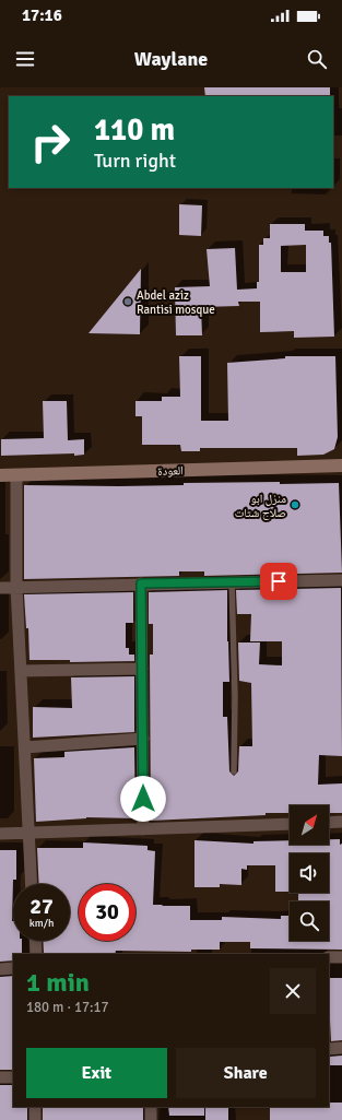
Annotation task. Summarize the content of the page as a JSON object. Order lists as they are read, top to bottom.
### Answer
{
  "streets": {
    "main road": ["العودة"]
  },
  "places": ["Abdel aziz Rantisi mosque", "منزل ابو صلاح شتات"],
  "north": "top right",
  "page": {
    "status": "17:16",
    "header": "Waylane",
    "turn": ["110 m", "Turn right"],
    "speed": "27 km/h",
    "limit": "30",
    "heading": ["1 min", "180 m · 17:17"],
    "buttons": ["Exit", "Share"]
  }
}
